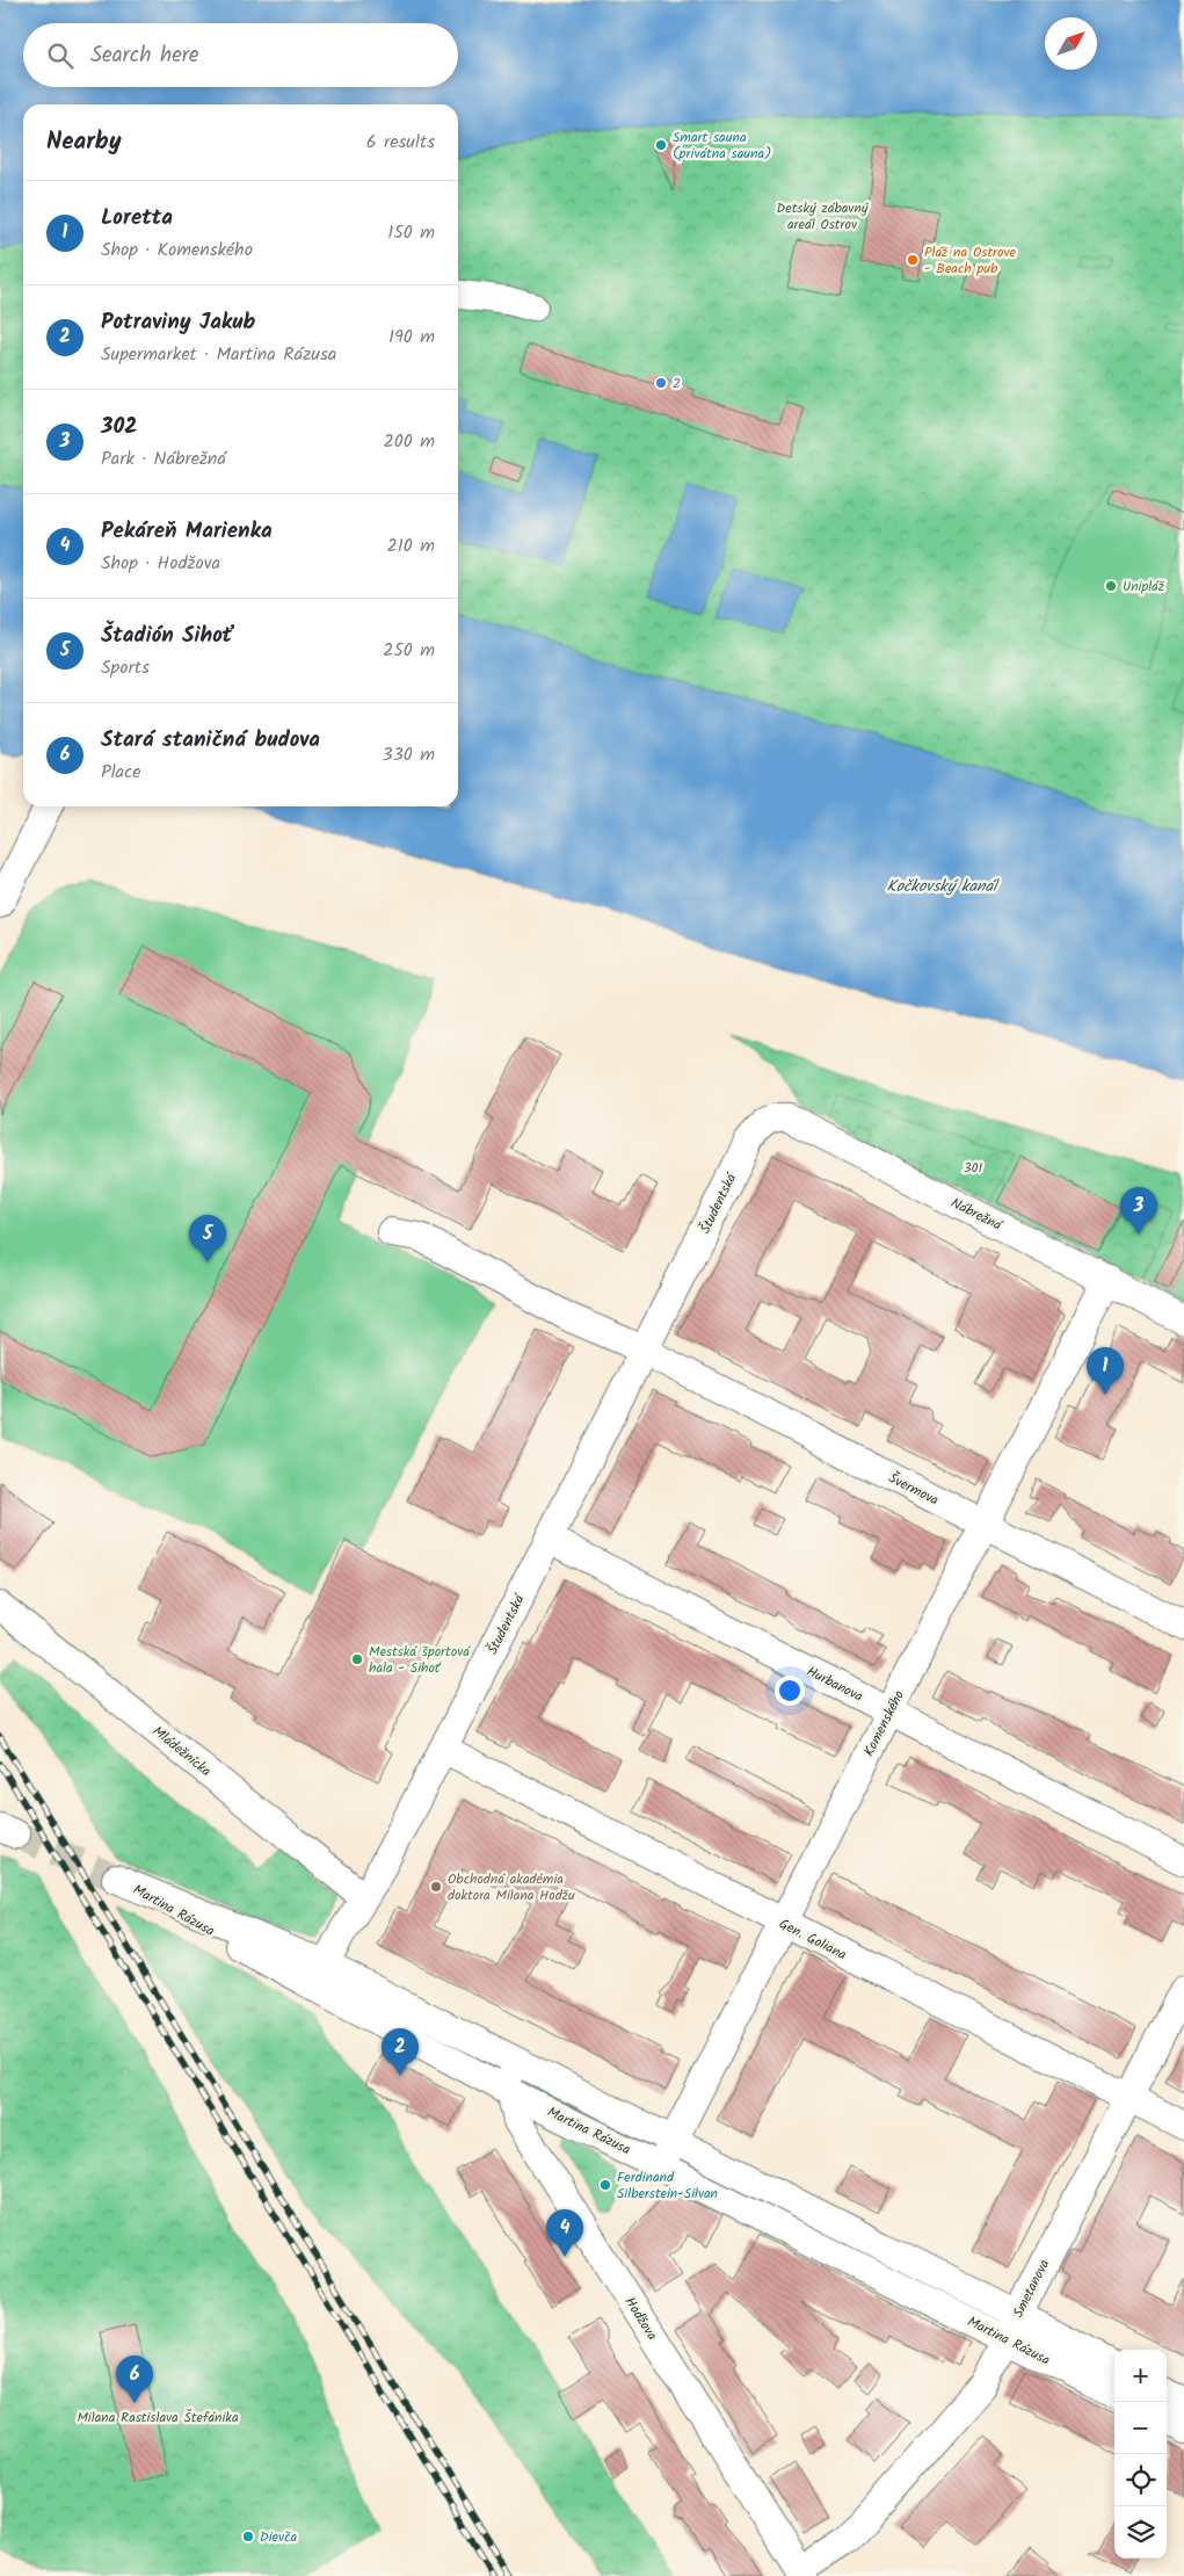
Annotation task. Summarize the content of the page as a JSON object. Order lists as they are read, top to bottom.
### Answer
{
  "streets": {
    "street": [
      "Študentská",
      "Nábrežná",
      "Švermova",
      "Hurbanova",
      "Komenského",
      "Mládežnícka",
      "Martina Rázusa",
      "Gen. Goliana",
      "Smetanova",
      "Hodžova"
    ]
  },
  "crossings": [
    ["Študentská", "Nábrežná"],
    ["Študentská", "Švermova"],
    ["Študentská", "Hurbanova"],
    ["Študentská", "Mládežnícka"],
    ["Študentská", "Martina Rázusa"],
    ["Študentská", "Gen. Goliana"],
    ["Nábrežná", "Komenského"],
    ["Švermova", "Komenského"],
    ["Hurbanova", "Komenského"],
    ["Komenského", "Martina Rázusa"],
    ["Komenského", "Gen. Goliana"],
    ["Martina Rázusa", "Smetanova"],
    ["Martina Rázusa", "Hodžova"],
    ["Gen. Goliana", "Smetanova"],
    ["Smetanova", "Hodžova"]
  ],
  "water": ["Kočkovský kanál"],
  "parks": ["Detský zábavný areál Ostrov", "301", "Milana Rastislava Štefánika"],
  "places": [
    "Smart sauna (privátna sauna)",
    "Pláž na Ostrove - Beach pub",
    "2",
    "Unipláž",
    "Mestská športová hala - Sihoť",
    "Obchodná akadémia doktora Milana Hodžu",
    "Ferdinand Silberstein-Silvan",
    "Dievča"
  ],
  "north": "top right",
  "page": {
    "search": "Search here",
    "heading": ["Nearby", "6 results"],
    "list": [
      {
        "mark": "1",
        "name": "Loretta",
        "note": "Shop · Komenského",
        "value": "150 m"
      },
      {
        "mark": "2",
        "name": "Potraviny Jakub",
        "note": "Supermarket · Martina Rázusa",
        "value": "190 m"
      },
      {
        "mark": "3",
        "name": "302",
        "note": "Park · Nábrežná",
        "value": "200 m"
      },
      {
        "mark": "4",
        "name": "Pekáreň Marienka",
        "note": "Shop · Hodžova",
        "value": "210 m"
      },
      {
        "mark": "5",
        "name": "Štadión Sihoť",
        "note": "Sports",
        "value": "250 m"
      },
      {
        "mark": "6",
        "name": "Stará staničná budova",
        "note": "Place",
        "value": "330 m"
      }
    ],
    "pins": [
      "3",
      "5",
      "1",
      "2",
      "4",
      "6"
    ],
    "map_buttons": ["+", "−"]
  }
}
